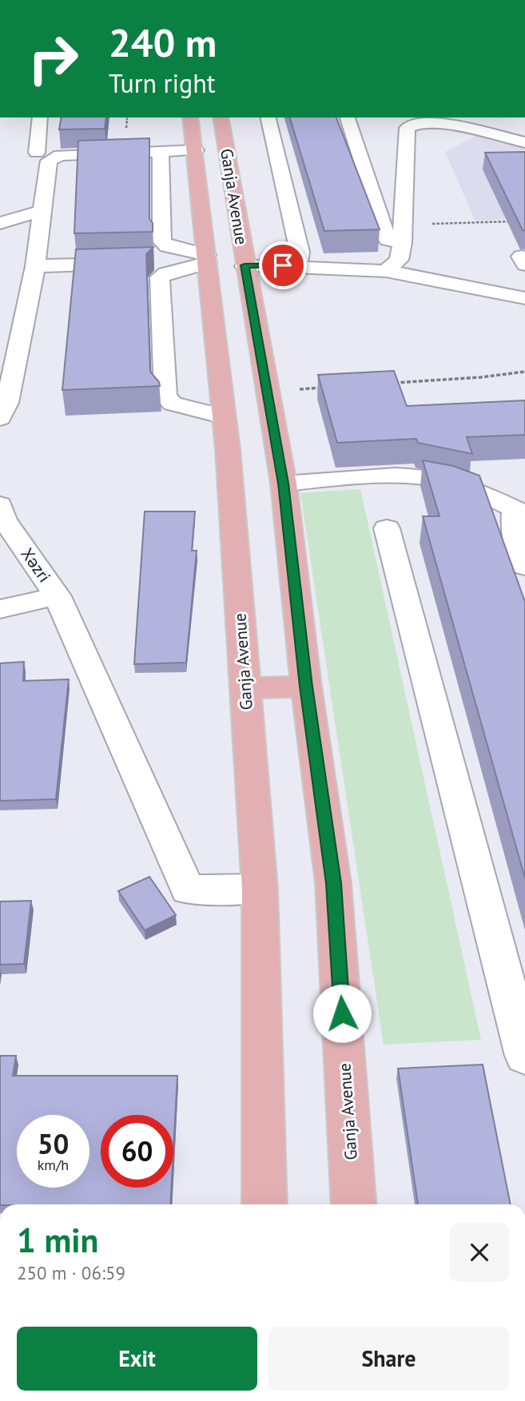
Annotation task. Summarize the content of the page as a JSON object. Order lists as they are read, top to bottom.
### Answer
{
  "streets": {
    "main road": ["Ganja Avenue"],
    "street": ["Xəzri"]
  },
  "crossings": [
    ["Ganja Avenue", "Xəzri"]
  ],
  "page": {
    "turn": ["240 m", "Turn right"],
    "speed": "50 km/h",
    "limit": "60",
    "heading": ["1 min", "250 m · 06:59"],
    "buttons": ["Exit", "Share"]
  }
}
